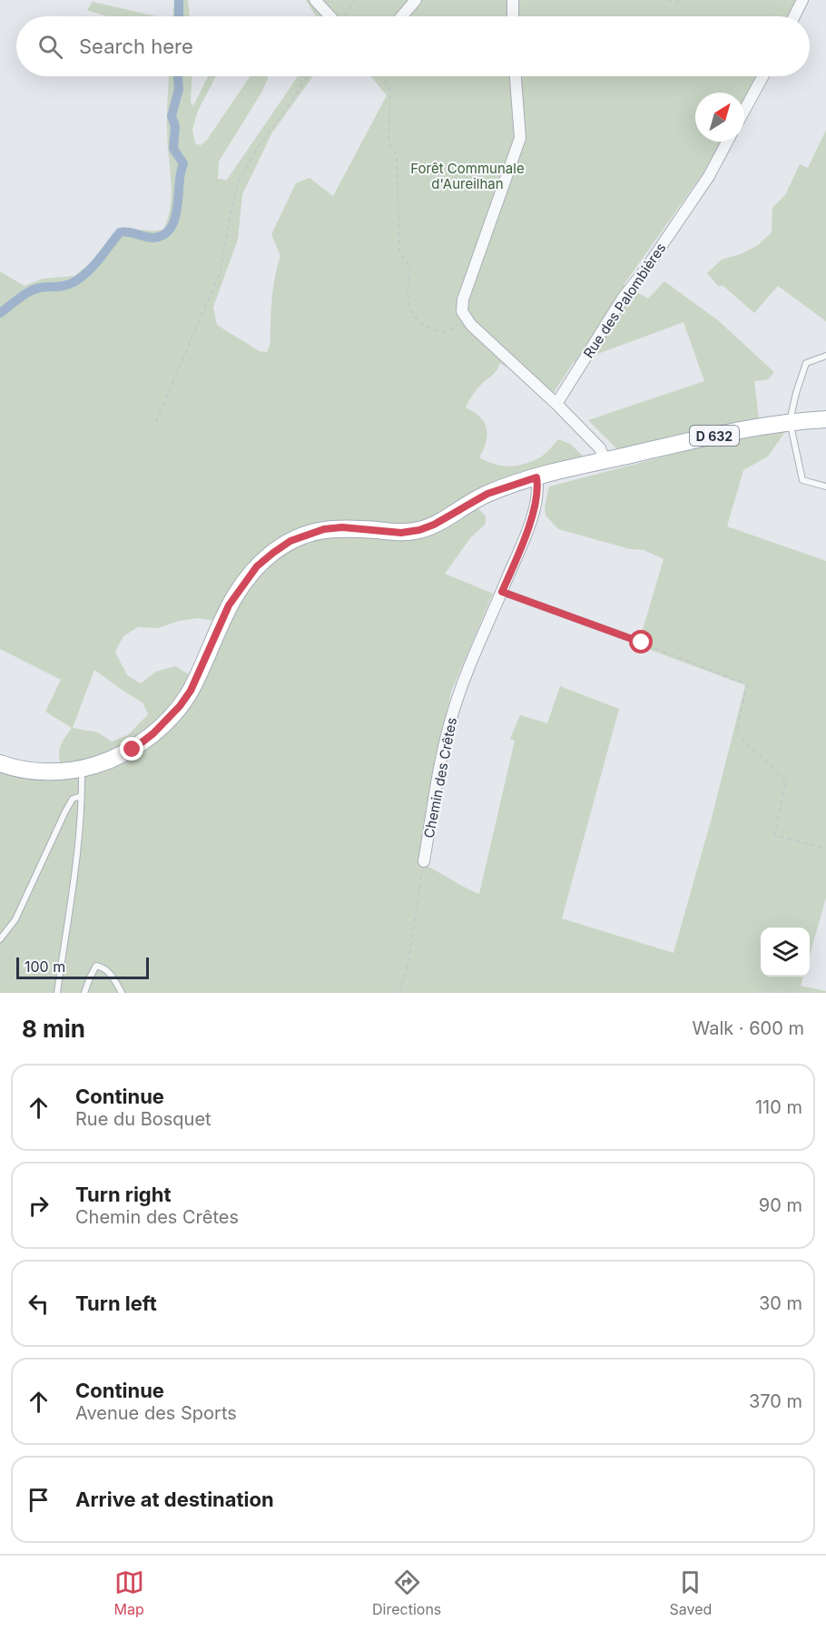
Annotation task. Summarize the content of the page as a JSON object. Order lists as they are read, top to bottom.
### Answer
{
  "streets": {
    "main road": ["D 632"],
    "street": ["Rue des Palombières", "Chemin des Crêtes"]
  },
  "crossings": [
    ["D 632", "Chemin des Crêtes"]
  ],
  "parks": ["Forêt Communale d'Aureilhan"],
  "scale_bar": "100 m",
  "north": "top right",
  "page": {
    "search": "Search here",
    "scale": "100 m",
    "heading": ["8 min", "Walk · 600 m"],
    "list": [
      ["Continue", "Rue du Bosquet", "110 m"],
      ["Turn right", "Chemin des Crêtes", "90 m"],
      ["Turn left", "30 m"],
      ["Continue", "Avenue des Sports", "370 m"],
      "Arrive at destination"
    ],
    "nav": ["Map", "Directions", "Saved"]
  }
}
